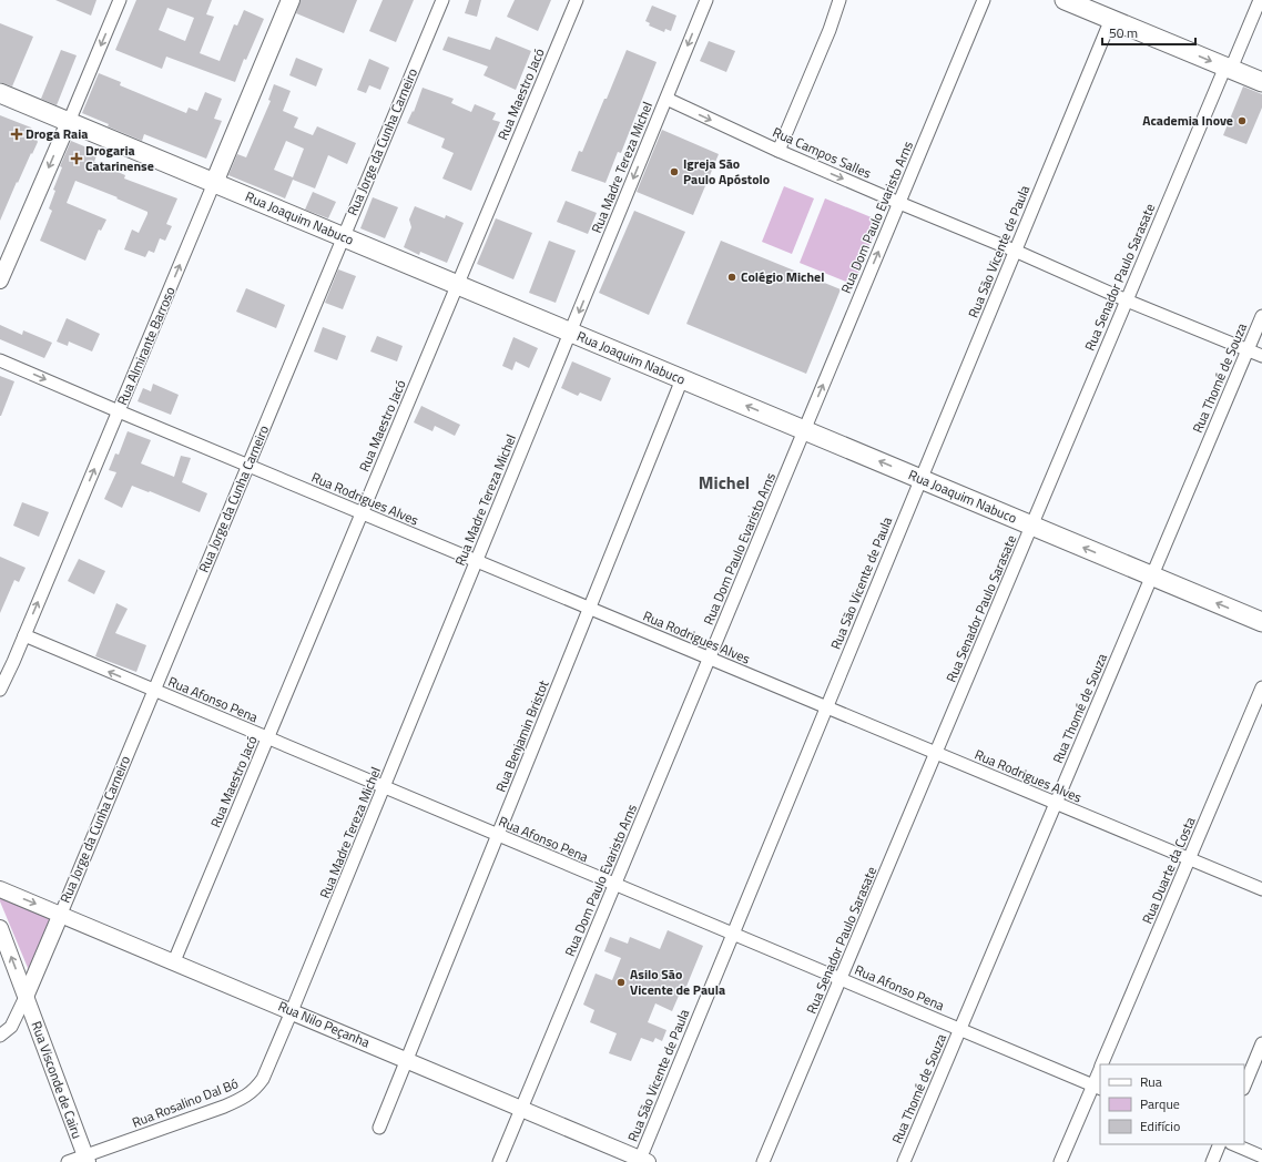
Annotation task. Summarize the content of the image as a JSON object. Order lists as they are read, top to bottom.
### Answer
{
  "streets": {
    "main road": ["Rua Joaquim Nabuco", "Rua Almirante Barroso"],
    "street": [
      "Rua Maestro Jacó",
      "Rua Jorge da Cunha Carneiro",
      "Rua Campos Salles",
      "Rua Madre Tereza Michel",
      "Rua Dom Paulo Evaristo Arns",
      "Rua São Vicente de Paula",
      "Rua Senador Paulo Sarasate",
      "Rua Thomé de Souza",
      "Rua Rodrigues Alves",
      "Rua Afonso Pena",
      "Rua Benjamin Bristot",
      "Rua Duarte da Costa",
      "Rua Nilo Peçanha",
      "Rua Visconde de Cairu",
      "Rua Rosalino Dal Bó"
    ]
  },
  "crossings": [
    ["Rua Maestro Jacó", "Rua Joaquim Nabuco"],
    ["Rua Maestro Jacó", "Rua Rodrigues Alves"],
    ["Rua Maestro Jacó", "Rua Afonso Pena"],
    ["Rua Maestro Jacó", "Rua Nilo Peçanha"],
    ["Rua Jorge da Cunha Carneiro", "Rua Joaquim Nabuco"],
    ["Rua Jorge da Cunha Carneiro", "Rua Rodrigues Alves"],
    ["Rua Jorge da Cunha Carneiro", "Rua Afonso Pena"],
    ["Rua Jorge da Cunha Carneiro", "Rua Nilo Peçanha"],
    ["Rua Jorge da Cunha Carneiro", "Rua Visconde de Cairu"],
    ["Rua Campos Salles", "Rua Madre Tereza Michel"],
    ["Rua Campos Salles", "Rua Dom Paulo Evaristo Arns"],
    ["Rua Campos Salles", "Rua São Vicente de Paula"],
    ["Rua Campos Salles", "Rua Senador Paulo Sarasate"],
    ["Rua Campos Salles", "Rua Thomé de Souza"],
    ["Rua Madre Tereza Michel", "Rua Joaquim Nabuco"],
    ["Rua Madre Tereza Michel", "Rua Rodrigues Alves"],
    ["Rua Madre Tereza Michel", "Rua Afonso Pena"],
    ["Rua Madre Tereza Michel", "Rua Nilo Peçanha"],
    ["Rua Madre Tereza Michel", "Rua Rosalino Dal Bó"],
    ["Rua Dom Paulo Evaristo Arns", "Rua Joaquim Nabuco"],
    ["Rua Dom Paulo Evaristo Arns", "Rua Rodrigues Alves"],
    ["Rua Dom Paulo Evaristo Arns", "Rua Afonso Pena"],
    ["Rua Dom Paulo Evaristo Arns", "Rua Nilo Peçanha"],
    ["Rua Joaquim Nabuco", "Rua São Vicente de Paula"],
    ["Rua Joaquim Nabuco", "Rua Senador Paulo Sarasate"],
    ["Rua Joaquim Nabuco", "Rua Almirante Barroso"],
    ["Rua Joaquim Nabuco", "Rua Thomé de Souza"],
    ["Rua Joaquim Nabuco", "Rua Benjamin Bristot"],
    ["Rua São Vicente de Paula", "Rua Rodrigues Alves"],
    ["Rua São Vicente de Paula", "Rua Afonso Pena"],
    ["Rua São Vicente de Paula", "Rua Nilo Peçanha"],
    ["Rua Senador Paulo Sarasate", "Rua Rodrigues Alves"],
    ["Rua Senador Paulo Sarasate", "Rua Afonso Pena"],
    ["Rua Almirante Barroso", "Rua Rodrigues Alves"],
    ["Rua Almirante Barroso", "Rua Afonso Pena"],
    ["Rua Thomé de Souza", "Rua Rodrigues Alves"],
    ["Rua Thomé de Souza", "Rua Afonso Pena"],
    ["Rua Rodrigues Alves", "Rua Benjamin Bristot"],
    ["Rua Rodrigues Alves", "Rua Duarte da Costa"],
    ["Rua Afonso Pena", "Rua Benjamin Bristot"],
    ["Rua Afonso Pena", "Rua Duarte da Costa"],
    ["Rua Benjamin Bristot", "Rua Nilo Peçanha"],
    ["Rua Nilo Peçanha", "Rua Rosalino Dal Bó"],
    ["Rua Visconde de Cairu", "Rua Rosalino Dal Bó"]
  ],
  "one_way": ["Rua Campos Salles", "Rua Joaquim Nabuco", "Rua Almirante Barroso"],
  "districts": ["Michel"],
  "places": {
    "other": [
      "Academia Inove",
      "Igreja São Paulo Apóstolo",
      "Colégio Michel",
      "Asilo São Vicente de Paula"
    ],
    "health": ["Droga Raia", "Drogaria Catarinense"]
  },
  "legend": ["Rua", "Parque", "Edifício"],
  "scale_bar": "50 m"
}
